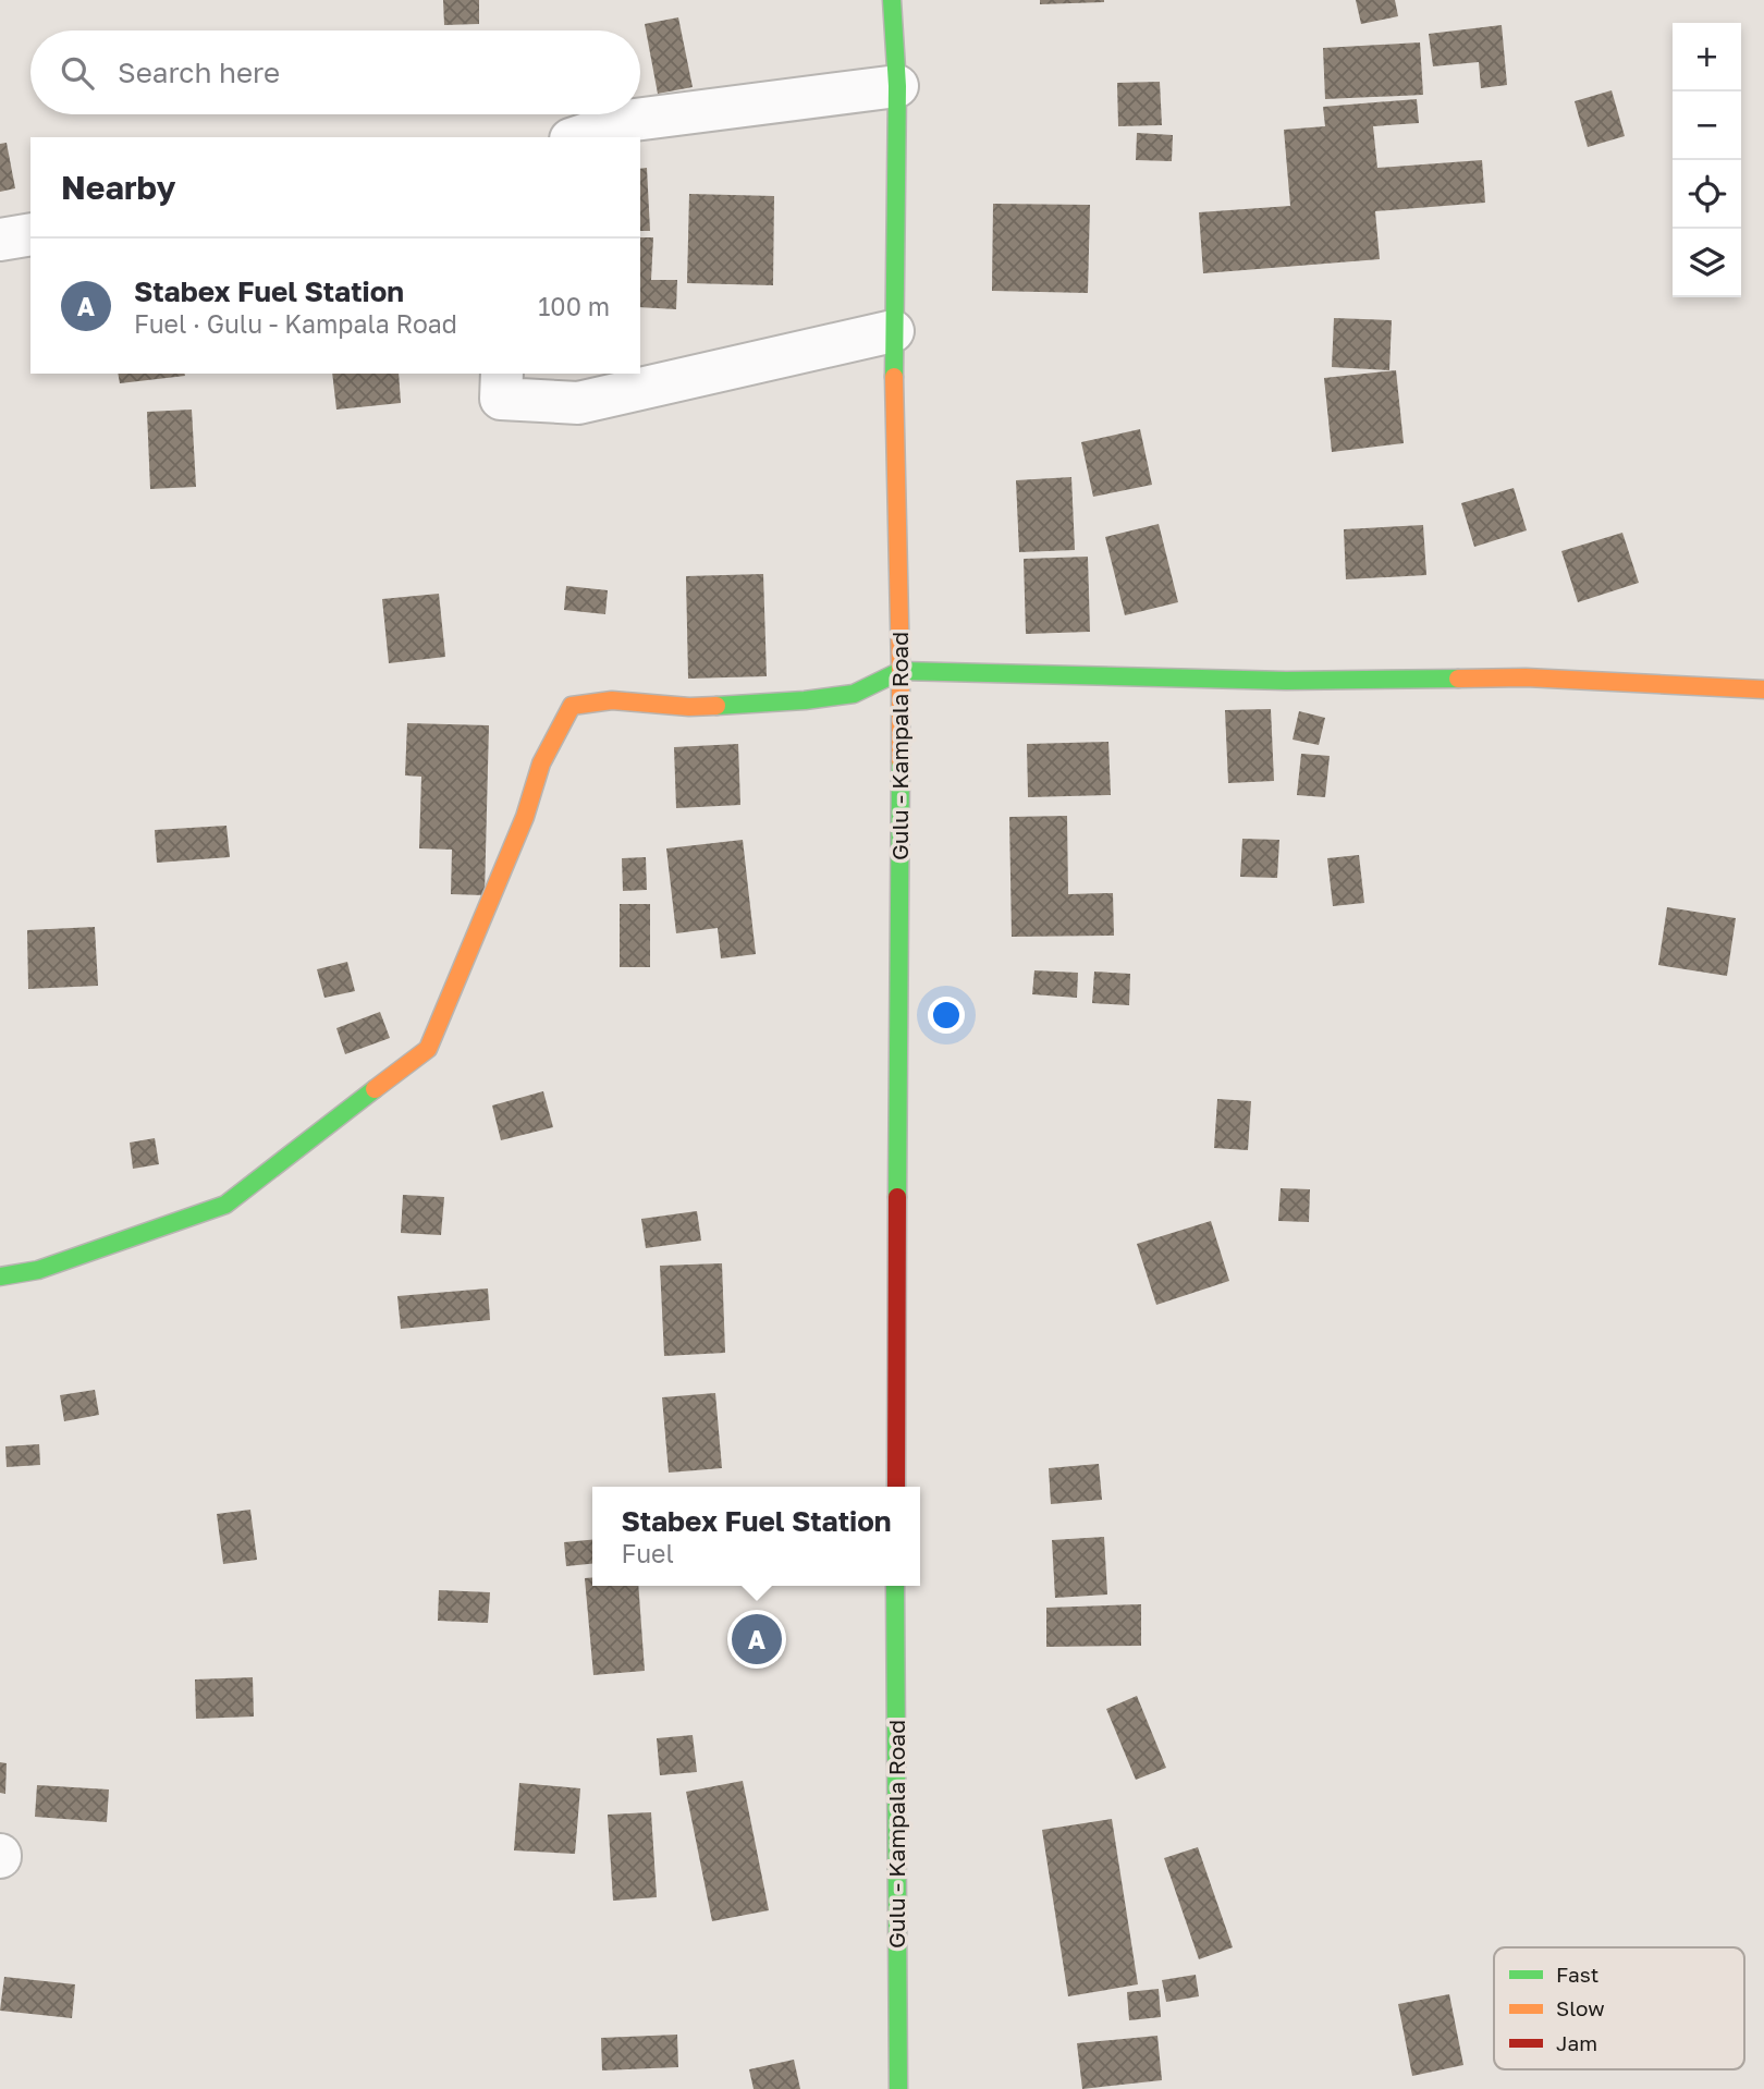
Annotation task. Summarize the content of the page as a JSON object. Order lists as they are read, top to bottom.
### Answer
{
  "streets": {
    "street": ["Gulu - Kampala Road"]
  },
  "legend": ["Fast", "Slow", "Jam"],
  "page": {
    "map_buttons": ["+", "−"],
    "search": "Search here",
    "heading": "Nearby",
    "list": [
      {
        "mark": "A",
        "name": "Stabex Fuel Station",
        "note": "Fuel · Gulu - Kampala Road",
        "value": "100 m"
      }
    ],
    "popup": ["Stabex Fuel Station", "Fuel"],
    "pins": "A"
  }
}
